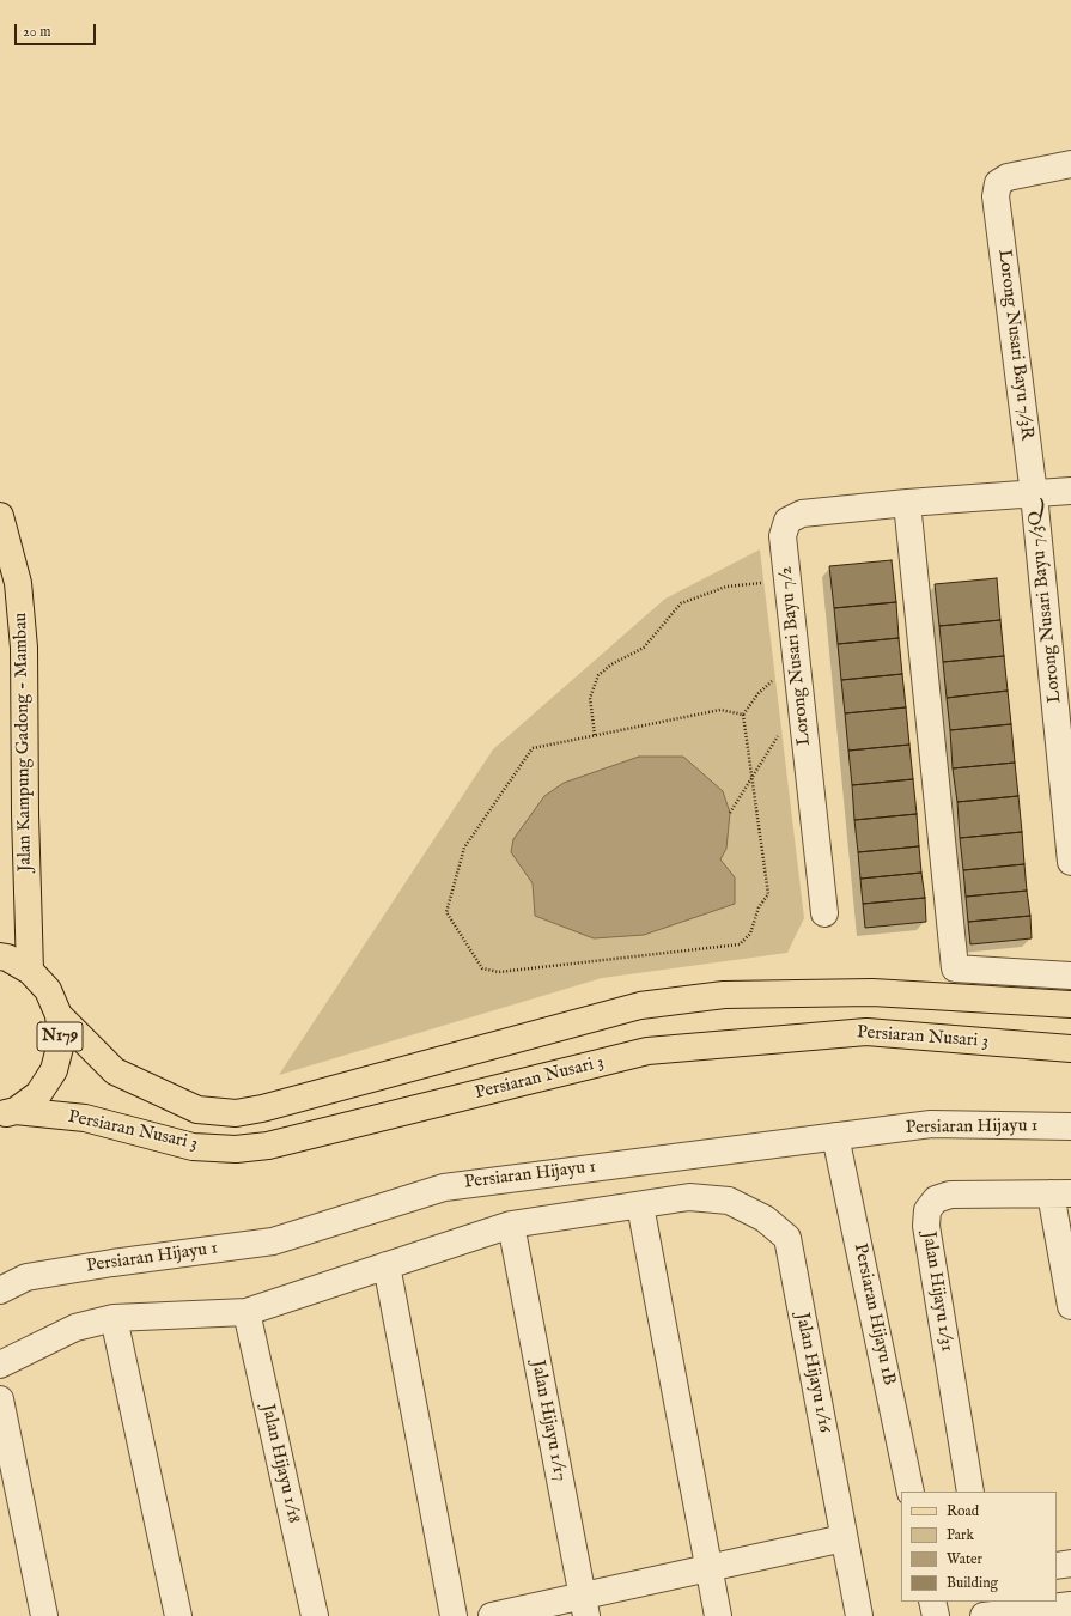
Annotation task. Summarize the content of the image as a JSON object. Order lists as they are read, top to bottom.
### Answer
{
  "streets": {
    "main road": ["Jalan Kampung Gadong - Mambau", "N179", "Persiaran Nusari 3"],
    "street": [
      "Lorong Nusari Bayu 7/3R",
      "Lorong Nusari Bayu 7/3Q",
      "Lorong Nusari Bayu 7/2",
      "Persiaran Hijayu 1",
      "Jalan Hijayu 1/31",
      "Persiaran Hijayu 1B",
      "Jalan Hijayu 1/16",
      "Jalan Hijayu 1/17",
      "Jalan Hijayu 1/18"
    ]
  },
  "crossings": [
    ["Lorong Nusari Bayu 7/3R", "Lorong Nusari Bayu 7/3Q"],
    ["Lorong Nusari Bayu 7/3R", "Lorong Nusari Bayu 7/2"],
    ["Lorong Nusari Bayu 7/3Q", "Lorong Nusari Bayu 7/2"],
    ["Jalan Kampung Gadong - Mambau", "N179"],
    ["N179", "Persiaran Nusari 3"],
    ["Persiaran Hijayu 1", "Persiaran Hijayu 1B"],
    ["Jalan Hijayu 1/16", "Jalan Hijayu 1/17"],
    ["Jalan Hijayu 1/16", "Jalan Hijayu 1/18"]
  ],
  "legend": [
    "Road",
    "Park",
    "Water",
    "Building"
  ],
  "scale_bar": "20 m"
}
